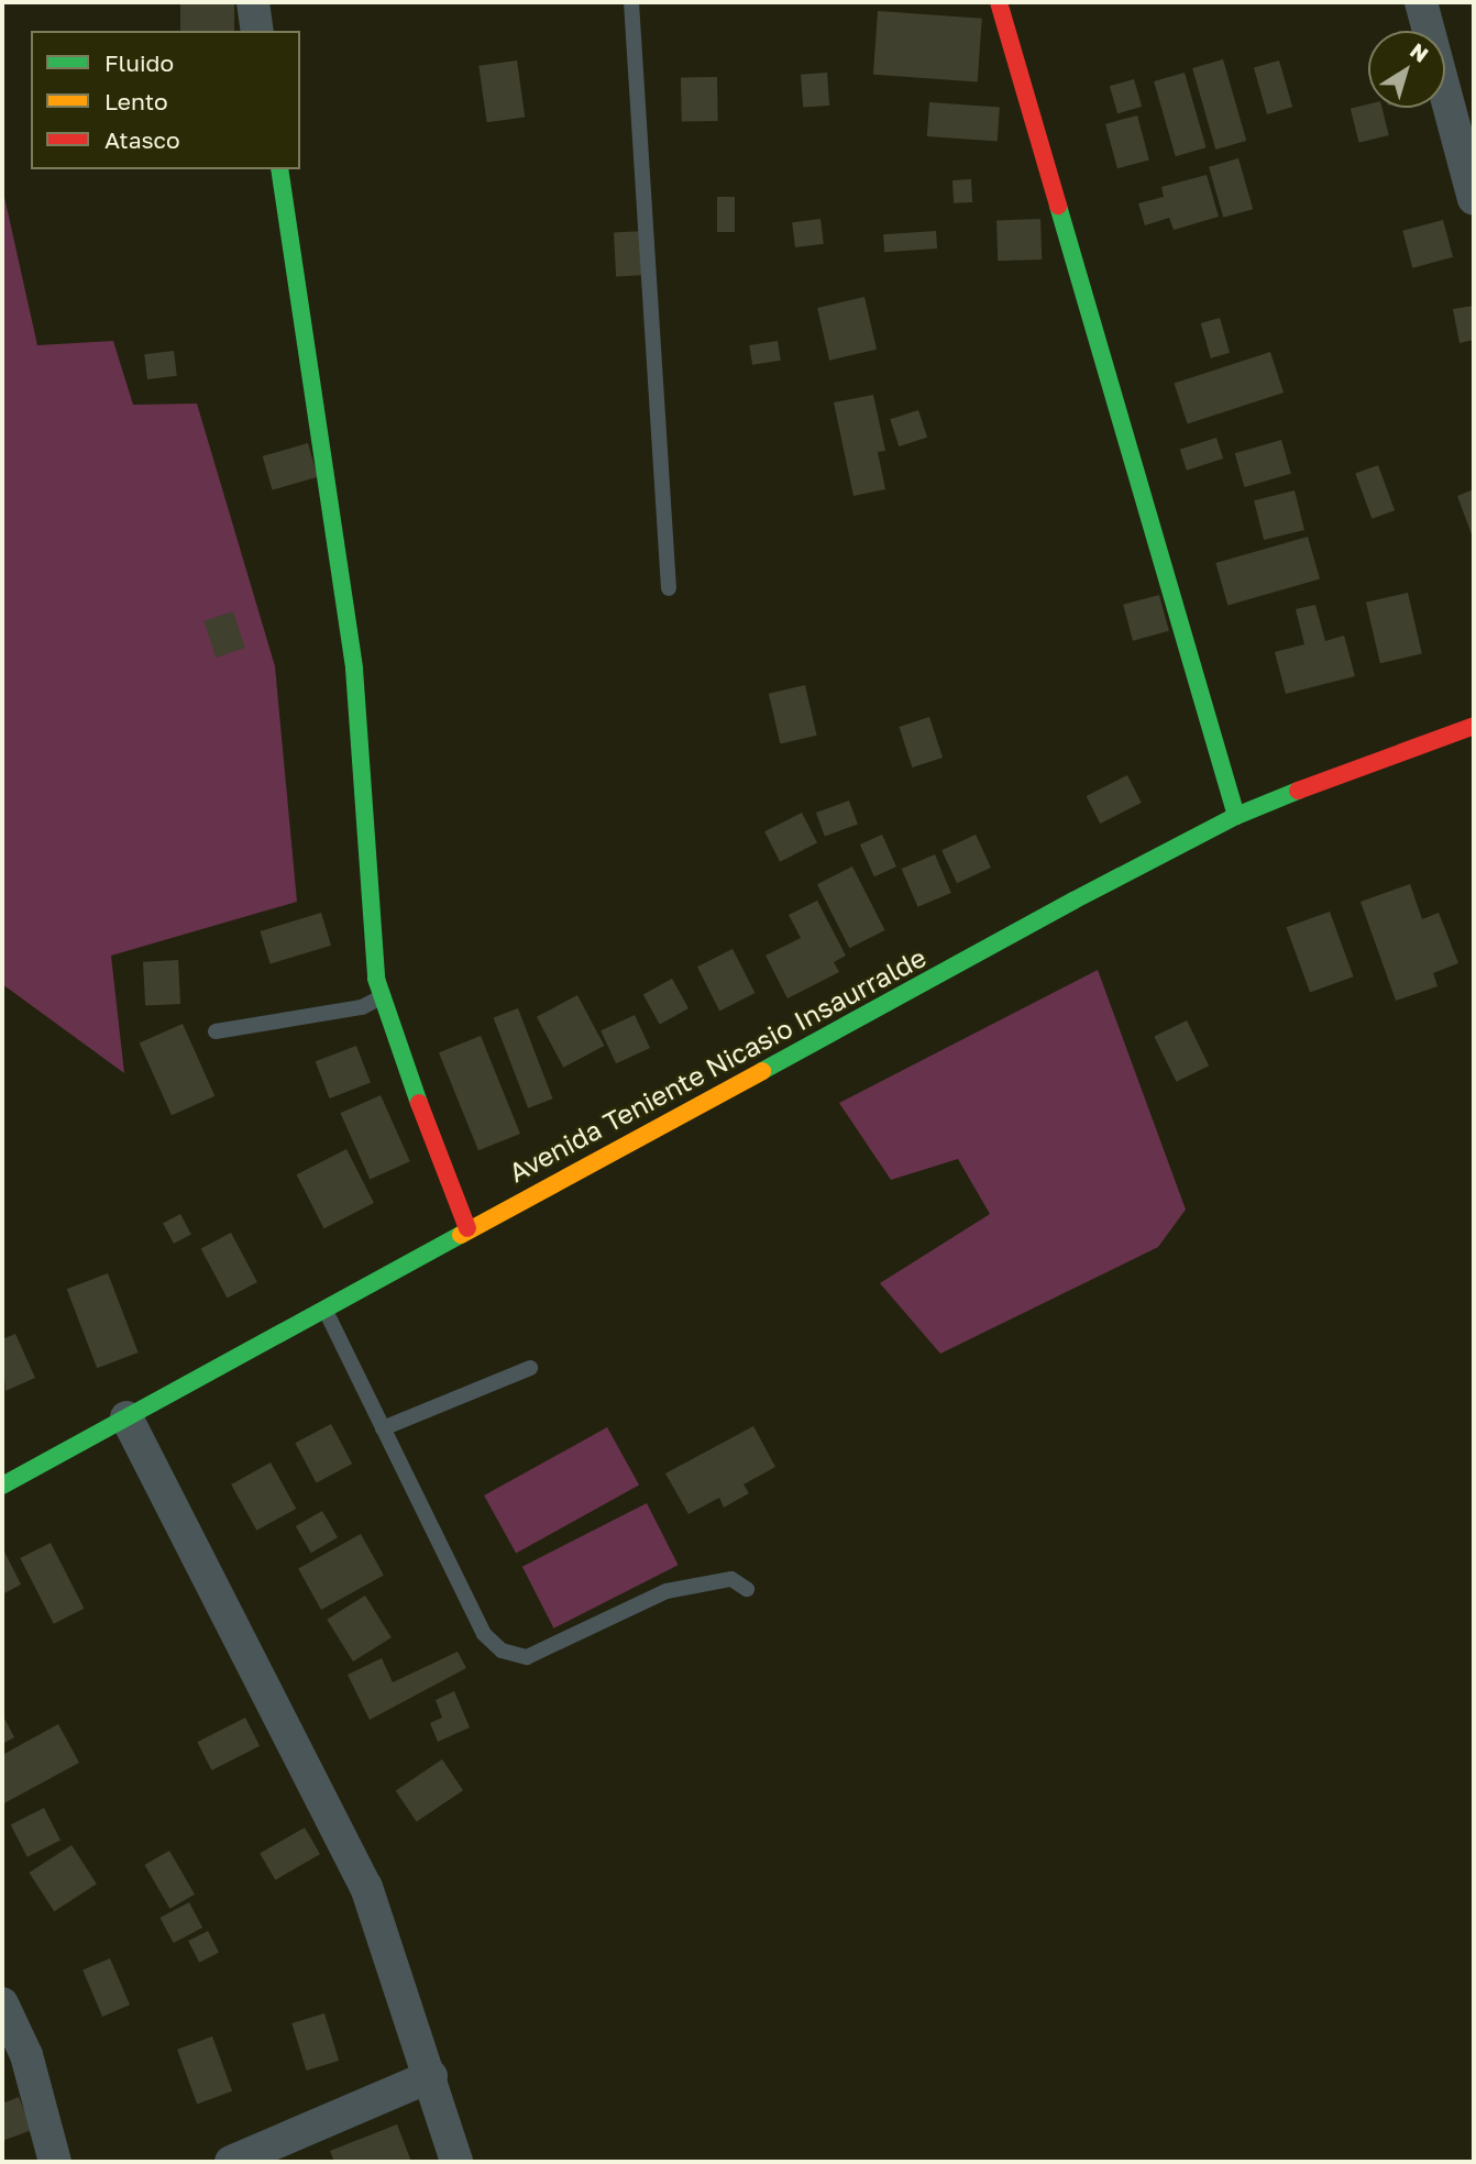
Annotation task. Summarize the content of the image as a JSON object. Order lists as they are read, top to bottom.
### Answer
{
  "streets": {
    "street": ["Avenida Teniente Nicasio Insaurralde"]
  },
  "legend": ["Fluido", "Lento", "Atasco"],
  "north": "top right"
}
